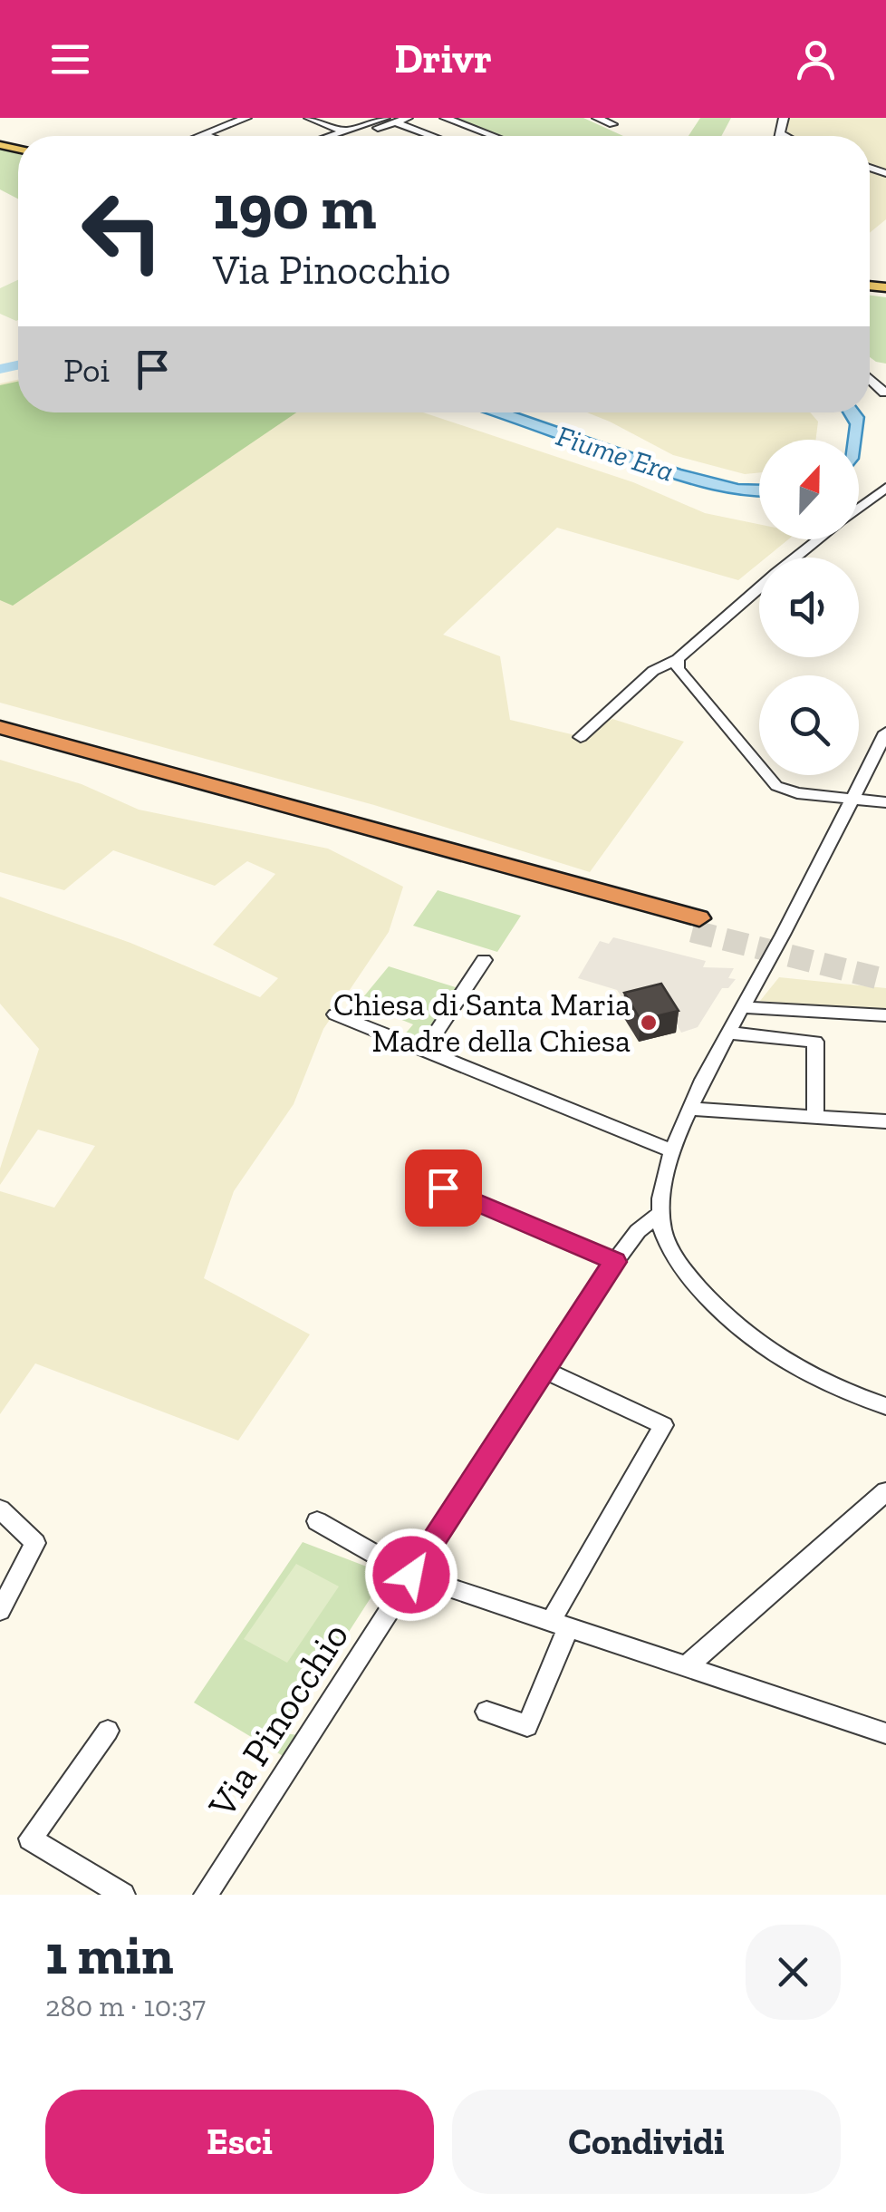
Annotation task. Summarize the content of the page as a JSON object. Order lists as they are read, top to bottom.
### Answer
{
  "streets": {
    "street": ["Via Pinocchio"]
  },
  "water": ["Fiume Era"],
  "places": ["Chiesa di Santa Maria Madre della Chiesa"],
  "north": "top",
  "page": {
    "header": "Drivr",
    "turn": ["190 m", "Via Pinocchio"],
    "then": "Poi",
    "heading": ["1 min", "280 m · 10:37"],
    "buttons": ["Esci", "Condividi"]
  }
}
